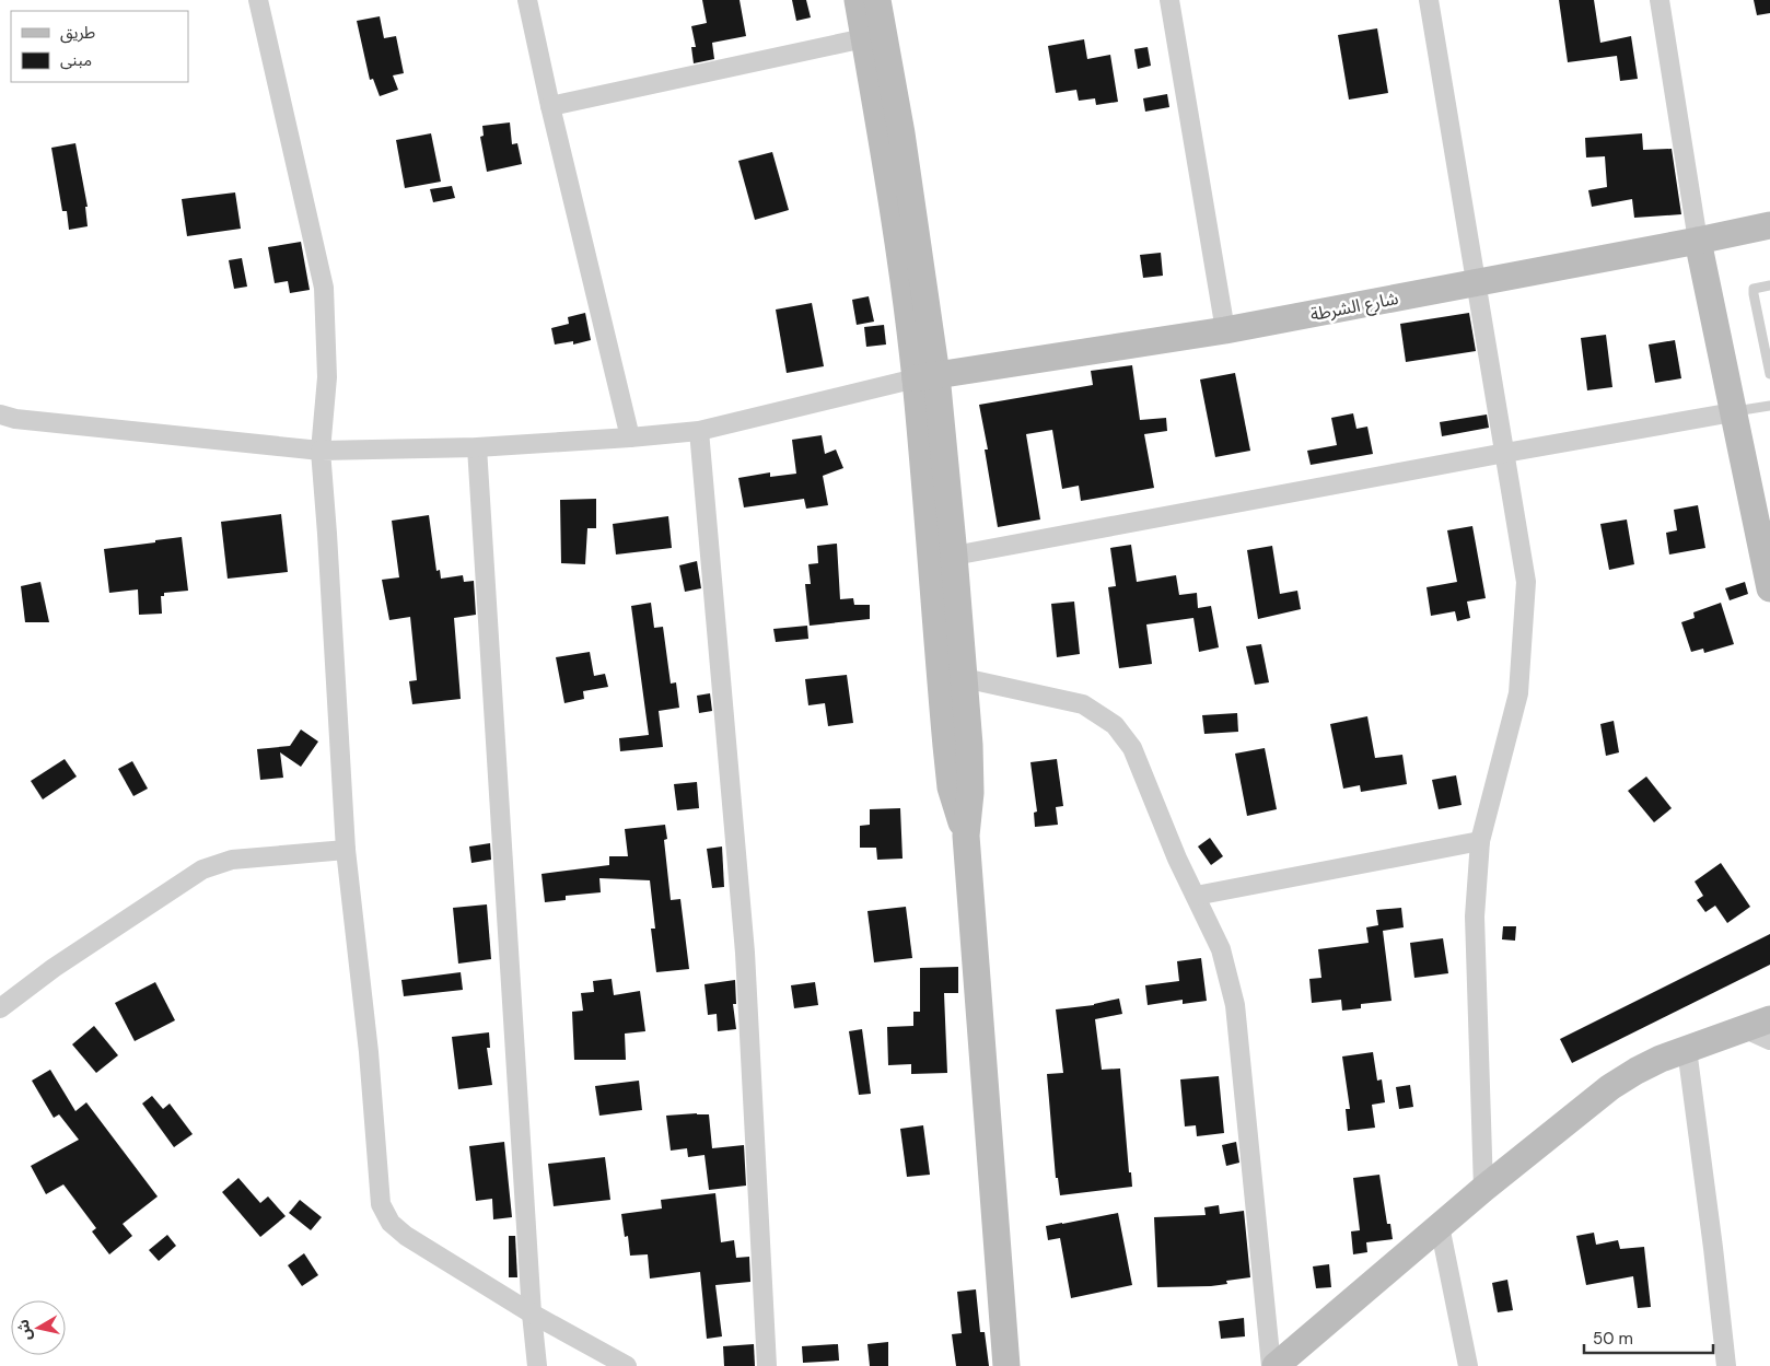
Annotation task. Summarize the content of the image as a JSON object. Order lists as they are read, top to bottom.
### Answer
{
  "streets": {
    "main road": ["شارع الشرطة"]
  },
  "legend": ["طريق", "مبنى"],
  "scale_bar": "50 m",
  "north": "left"
}
